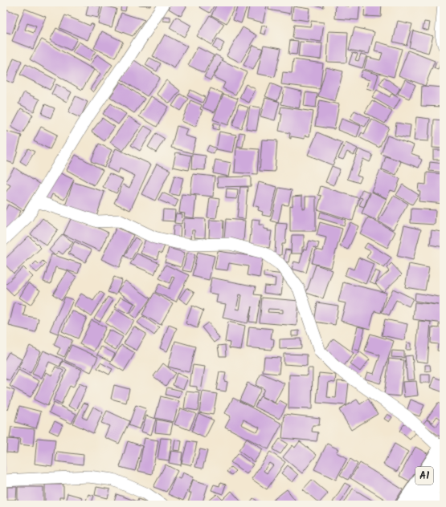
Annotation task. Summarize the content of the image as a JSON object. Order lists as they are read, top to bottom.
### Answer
{
  "streets": {
    "highway": ["A1"]
  }
}
